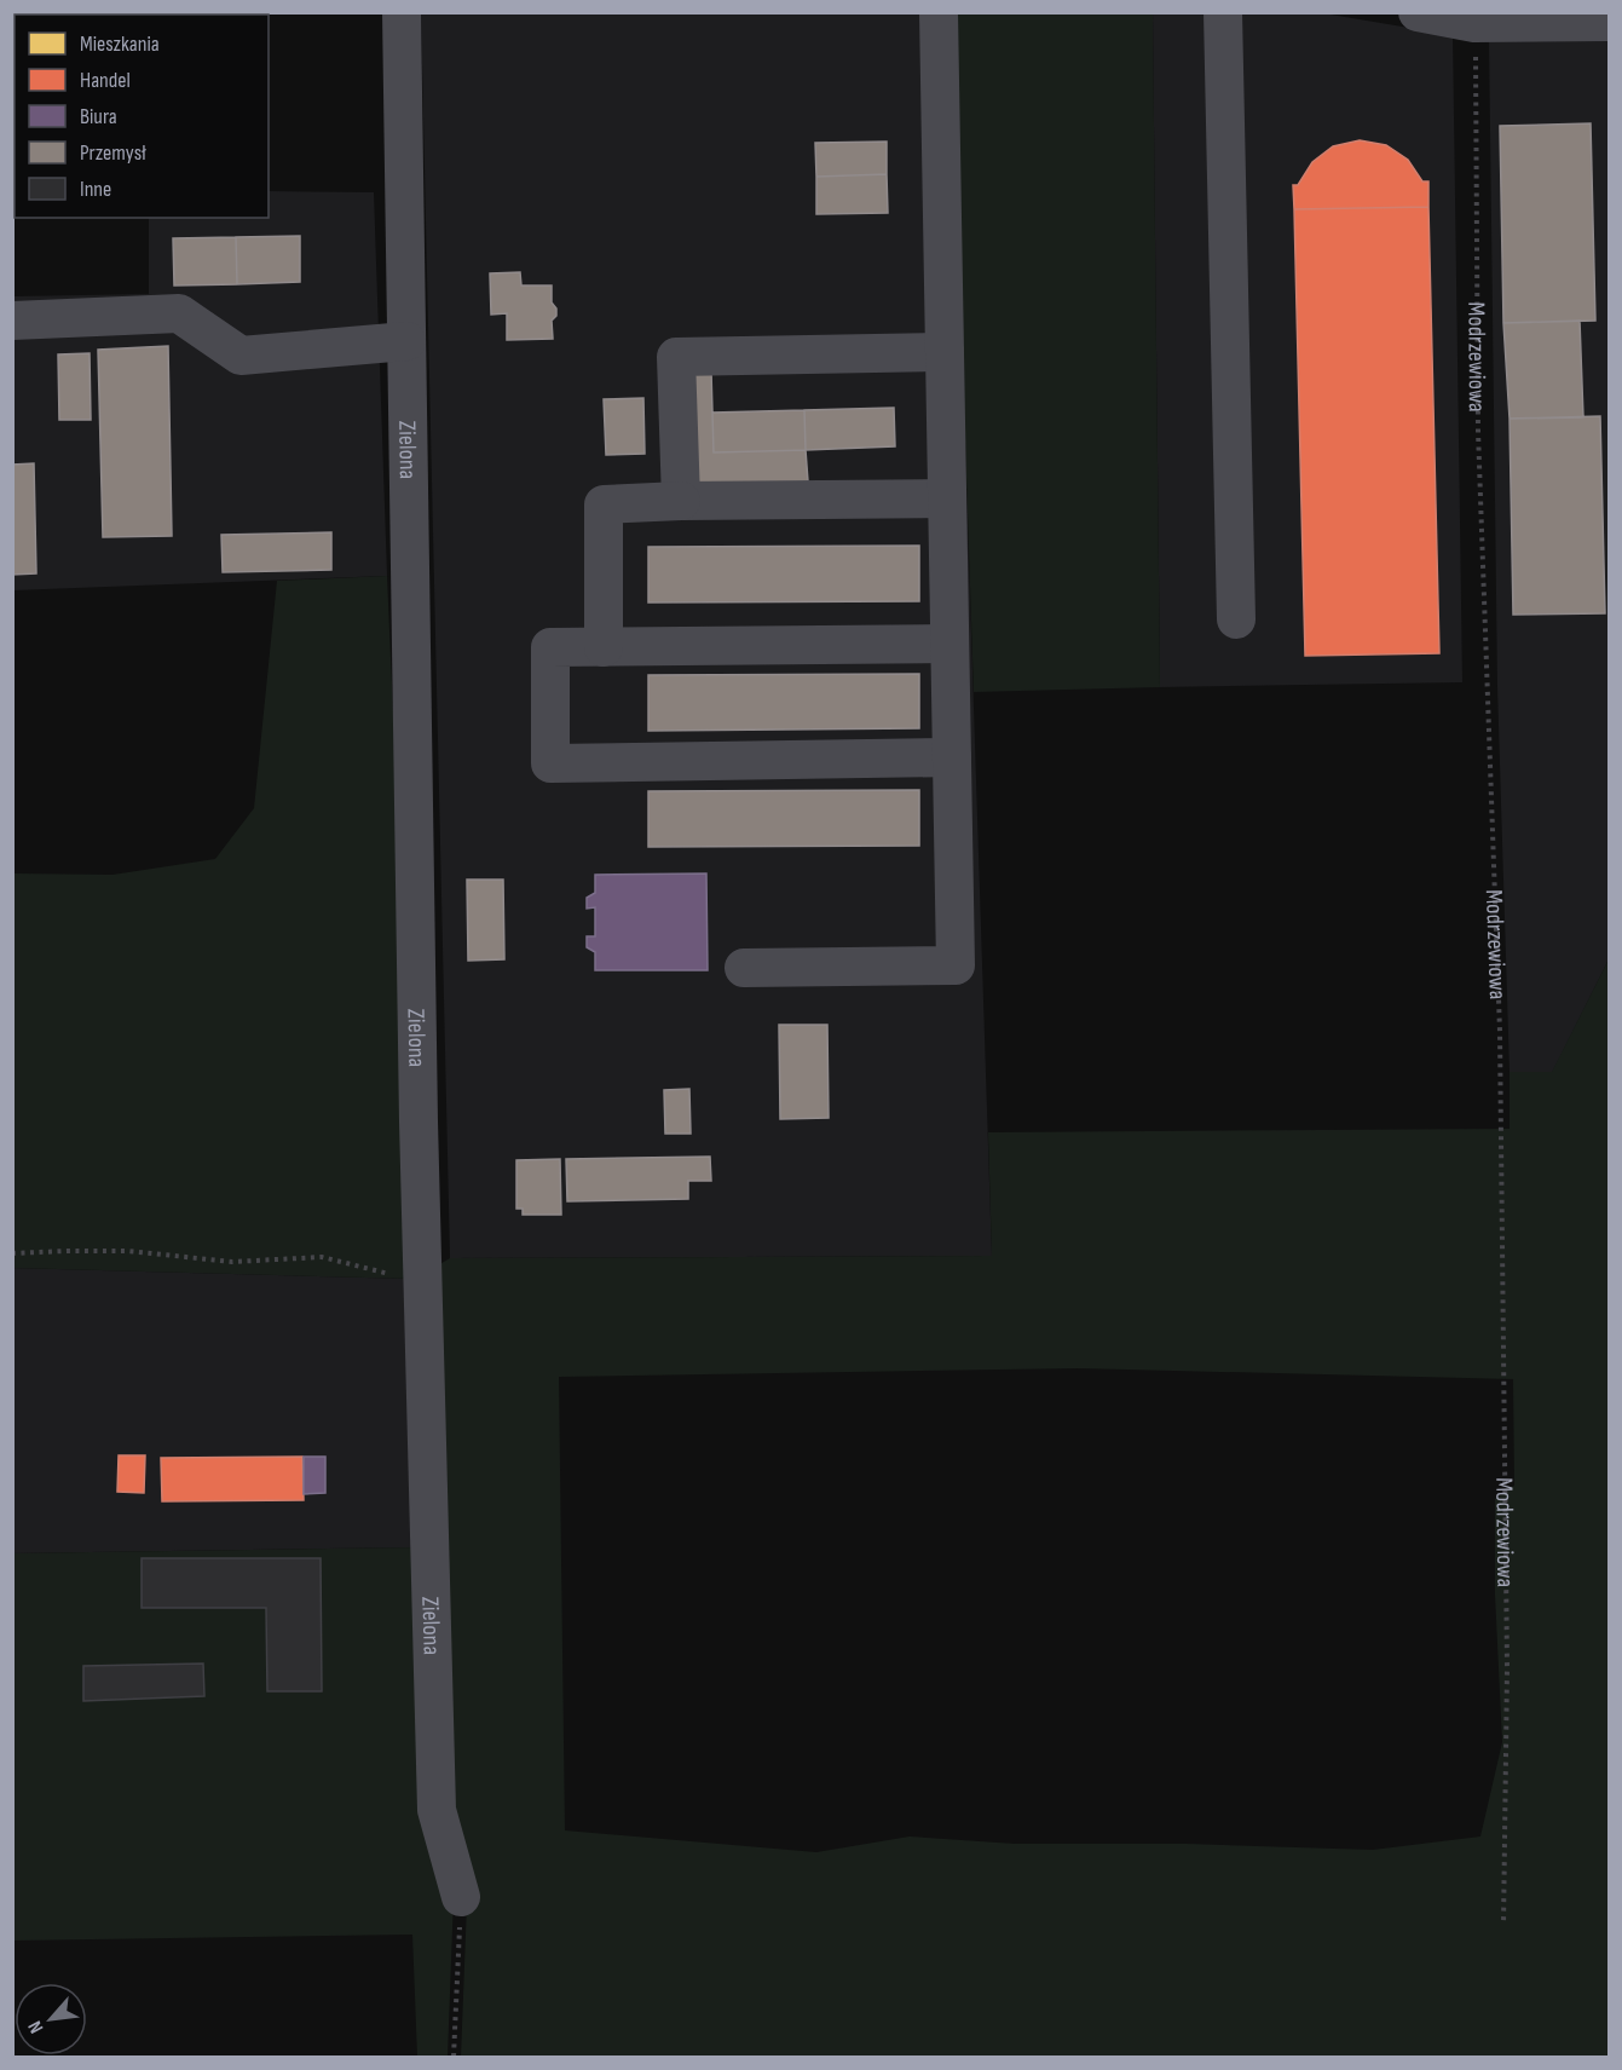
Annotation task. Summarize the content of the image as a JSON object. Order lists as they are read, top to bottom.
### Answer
{
  "streets": {
    "street": ["Zielona"],
    "path": ["Modrzewiowa"]
  },
  "legend": [
    "Mieszkania",
    "Handel",
    "Biura",
    "Przemysł",
    "Inne"
  ],
  "north": "bottom left"
}
